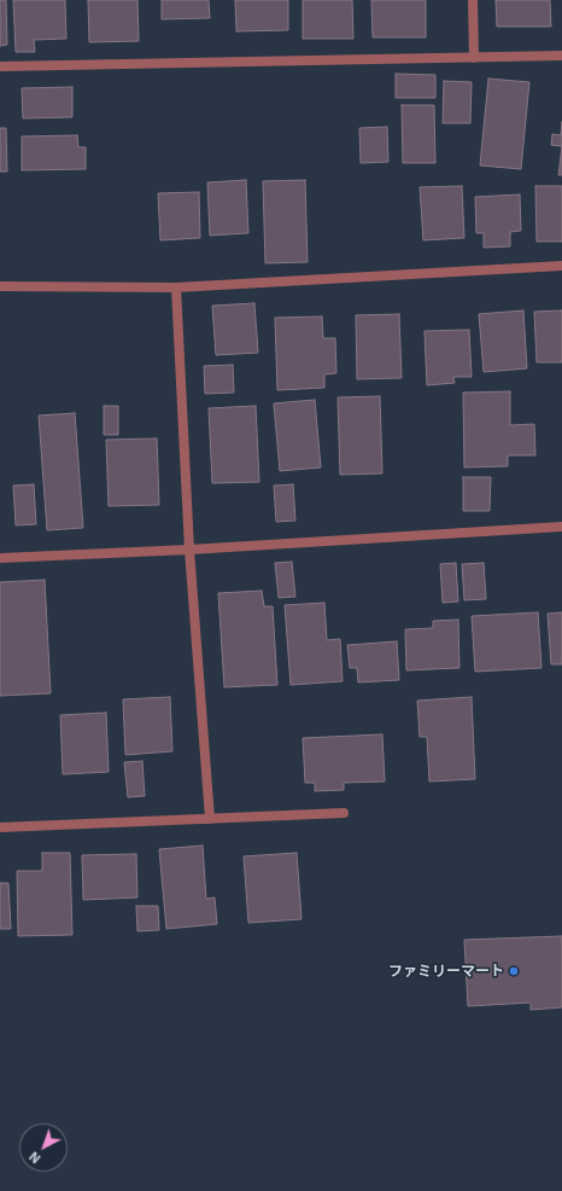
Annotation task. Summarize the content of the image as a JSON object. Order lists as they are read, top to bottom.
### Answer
{
  "places": ["ファミリーマート"],
  "north": "bottom left"
}
